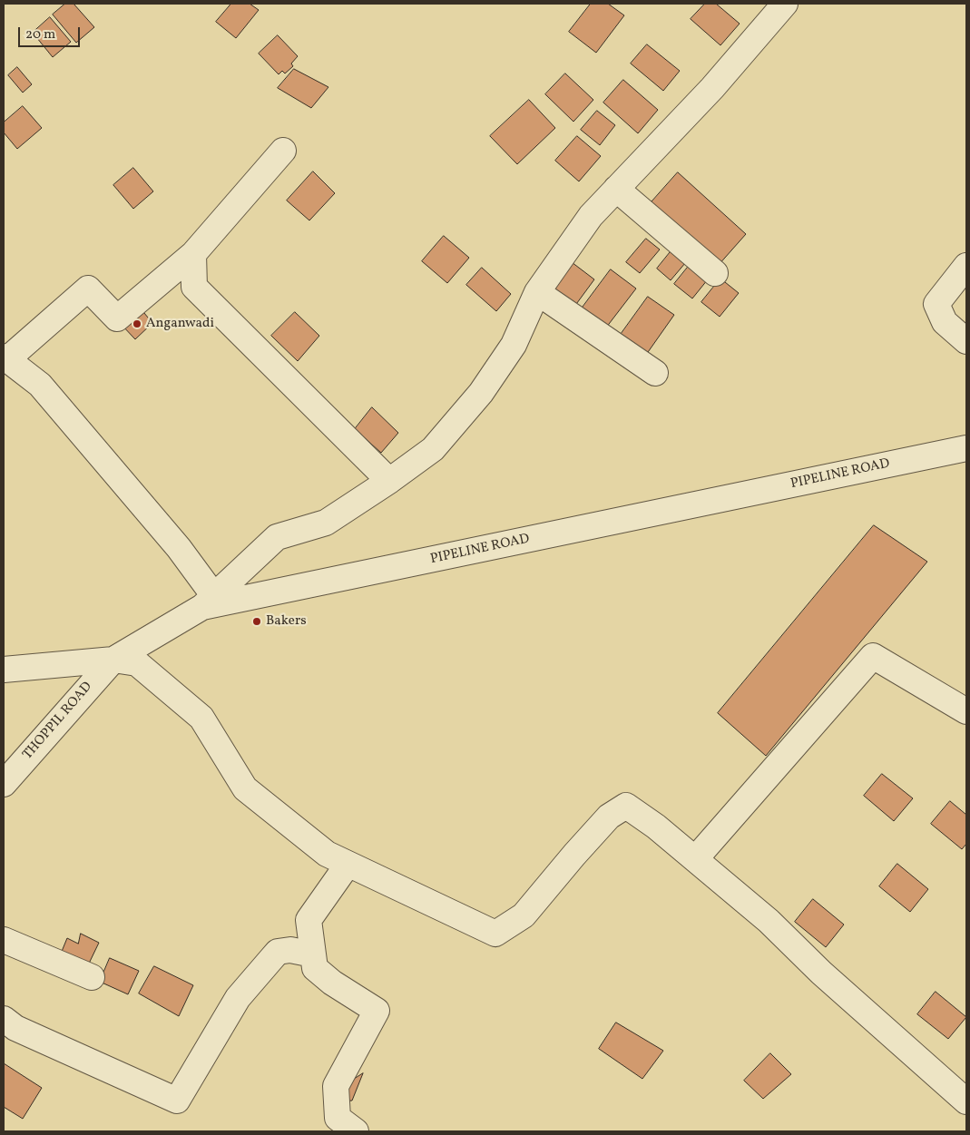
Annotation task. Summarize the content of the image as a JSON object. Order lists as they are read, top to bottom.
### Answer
{
  "streets": {
    "street": ["PIPELINE ROAD", "THOPPIL ROAD"]
  },
  "crossings": [
    ["PIPELINE ROAD", "THOPPIL ROAD"]
  ],
  "places": ["Anganwadi", "Bakers"],
  "scale_bar": "20 m"
}
